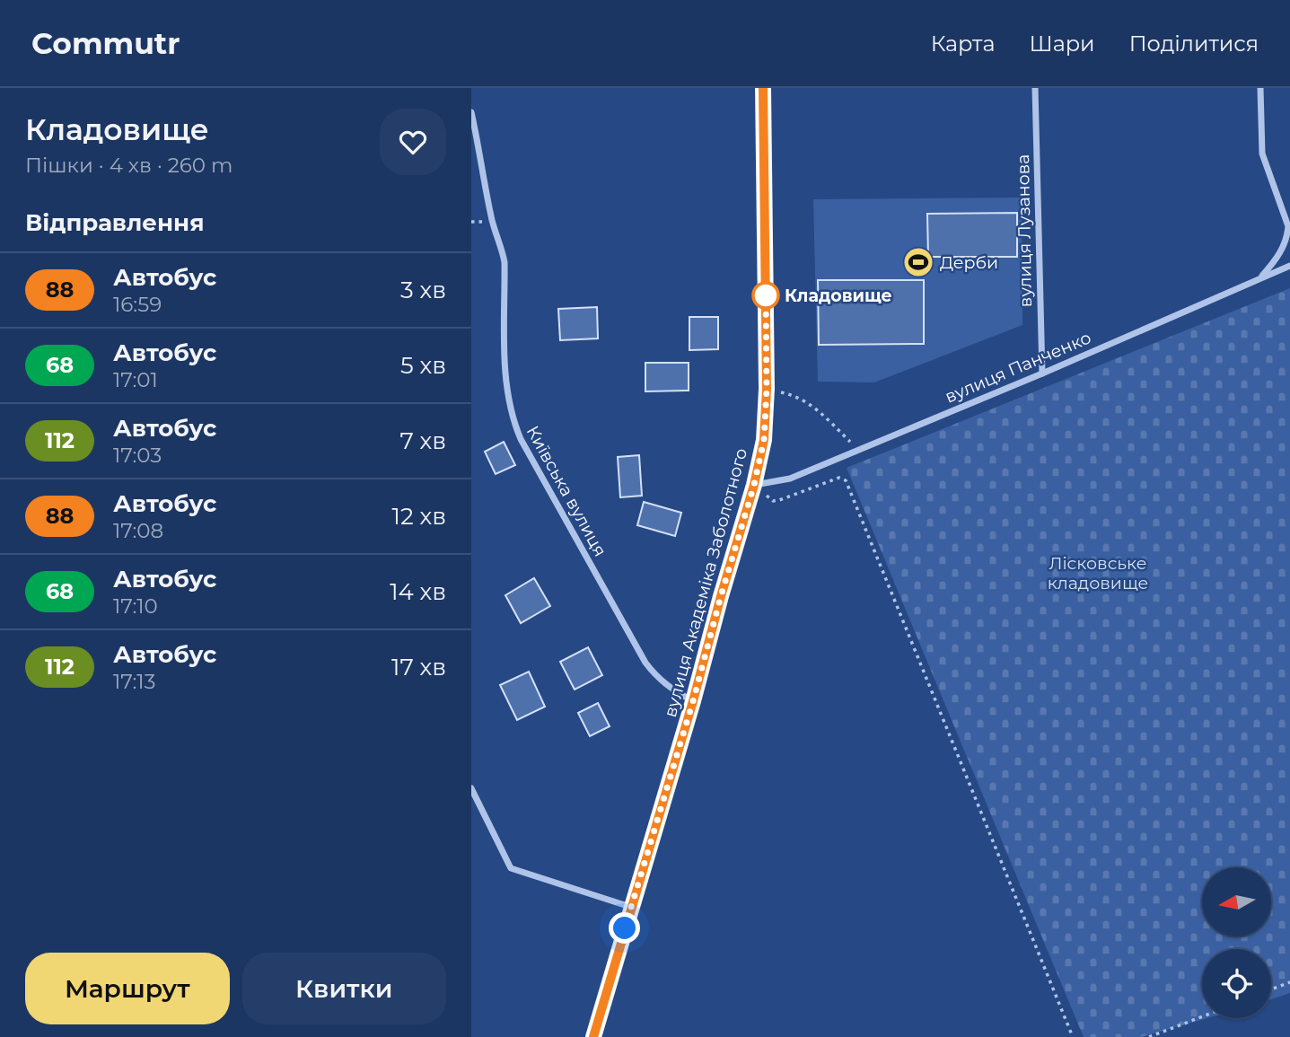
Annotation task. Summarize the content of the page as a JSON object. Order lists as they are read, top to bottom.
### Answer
{
  "streets": {
    "main road": ["вулиця Академіка Заболотного"],
    "street": ["вулиця Лузанова", "вулиця Панченко", "Київська вулиця"]
  },
  "crossings": [
    ["вулиця Лузанова", "вулиця Панченко"],
    ["вулиця Панченко", "вулиця Академіка Заболотного"],
    ["Київська вулиця", "вулиця Академіка Заболотного"]
  ],
  "parks": ["Лісковське кладовище"],
  "places": {
    "sports": ["Дерби"],
    "other": ["Кладовище"]
  },
  "lines": ["bus line 88"],
  "north": "left",
  "page": {
    "header": "Commutr",
    "nav": ["Карта", "Шари", "Поділитися"],
    "heading": [
      ["Кладовище", "Пішки · 4 хв · 260 m"],
      "Відправлення"
    ],
    "list": [
      {
        "mark": "88",
        "name": "Автобус",
        "note": "16:59",
        "value": "3 хв"
      },
      {
        "mark": "68",
        "name": "Автобус",
        "note": "17:01",
        "value": "5 хв"
      },
      {
        "mark": "112",
        "name": "Автобус",
        "note": "17:03",
        "value": "7 хв"
      },
      {
        "mark": "88",
        "name": "Автобус",
        "note": "17:08",
        "value": "12 хв"
      },
      {
        "mark": "68",
        "name": "Автобус",
        "note": "17:10",
        "value": "14 хв"
      },
      {
        "mark": "112",
        "name": "Автобус",
        "note": "17:13",
        "value": "17 хв"
      }
    ],
    "buttons": ["Маршрут", "Квитки"]
  }
}
